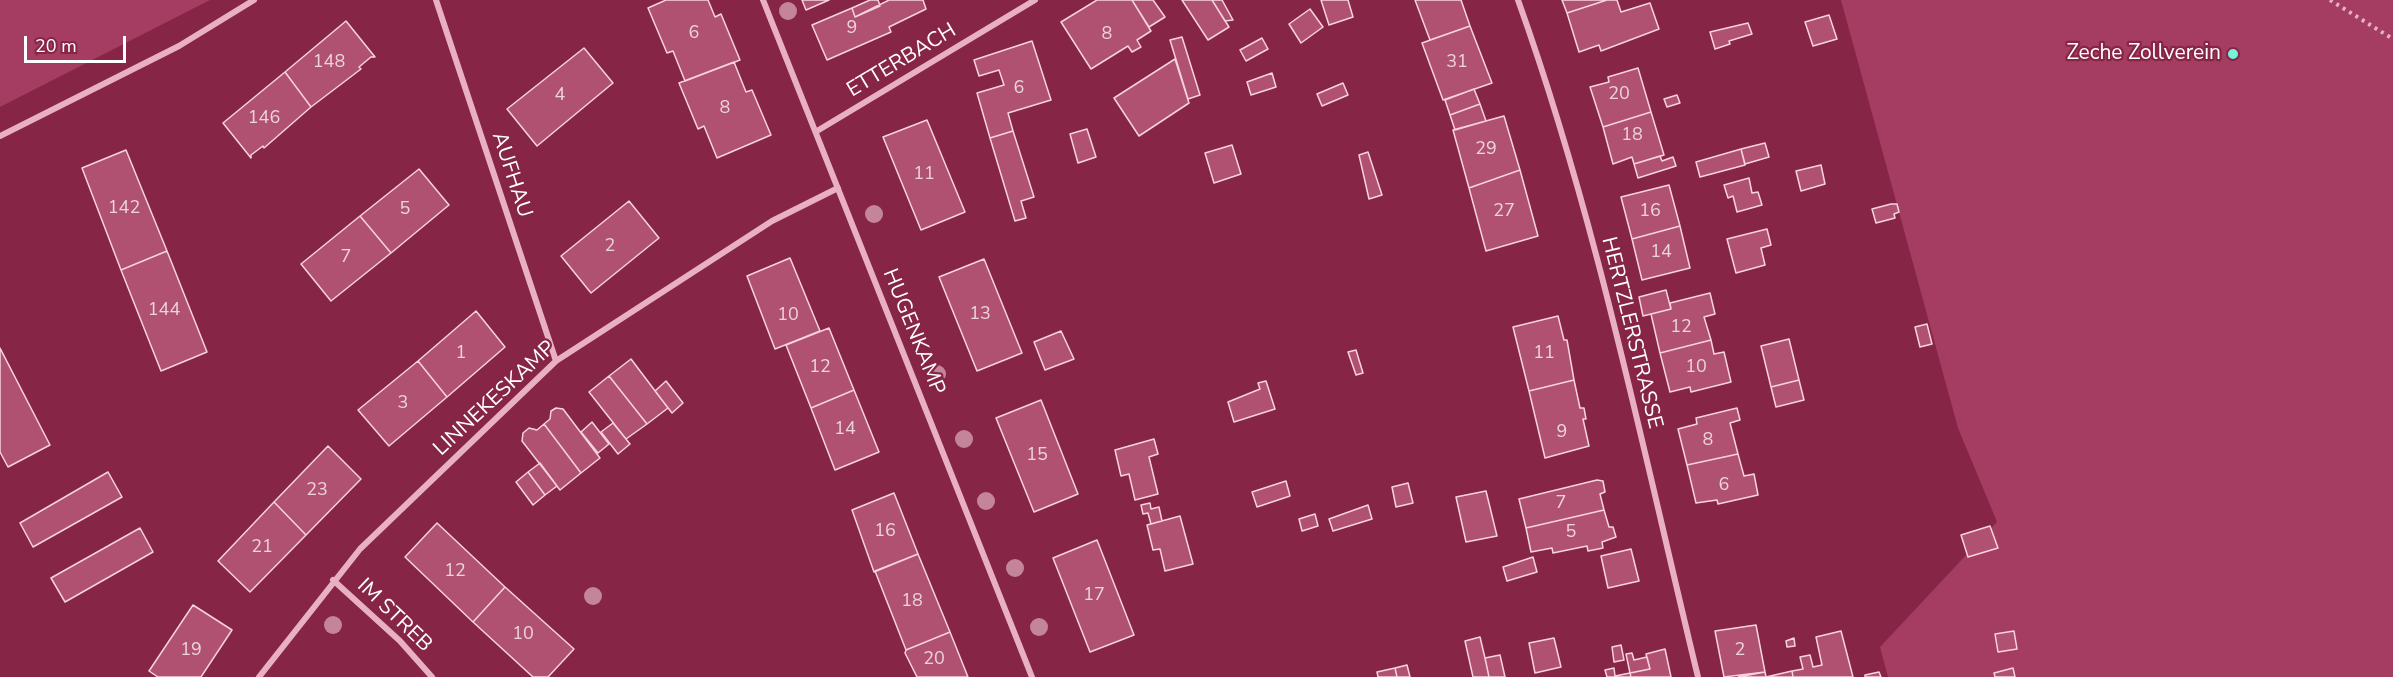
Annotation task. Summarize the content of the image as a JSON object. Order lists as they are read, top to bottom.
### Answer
{
  "streets": {
    "street": [
      "ETTERBACH",
      "AUFHAU",
      "HUGENKAMP",
      "HERTZLERSTRASSE",
      "LINNEKESKAMP",
      "IM STREB"
    ]
  },
  "crossings": [
    ["ETTERBACH", "HUGENKAMP"],
    ["AUFHAU", "LINNEKESKAMP"],
    ["HUGENKAMP", "LINNEKESKAMP"],
    ["LINNEKESKAMP", "IM STREB"]
  ],
  "places": ["Zeche Zollverein"],
  "house_numbers": [
    "9",
    "6",
    "8",
    "148",
    "31",
    "6",
    "20",
    "4",
    "8",
    "146",
    "18",
    "29",
    "11",
    "142",
    "5",
    "27",
    "16",
    "2",
    "14",
    "7",
    "144",
    "13",
    "10",
    "12",
    "1",
    "11",
    "12",
    "10",
    "3",
    "14",
    "9",
    "8",
    "15",
    "6",
    "23",
    "7",
    "16",
    "5",
    "21",
    "12",
    "17",
    "18",
    "10",
    "19",
    "2",
    "20"
  ],
  "scale_bar": "20 m"
}
